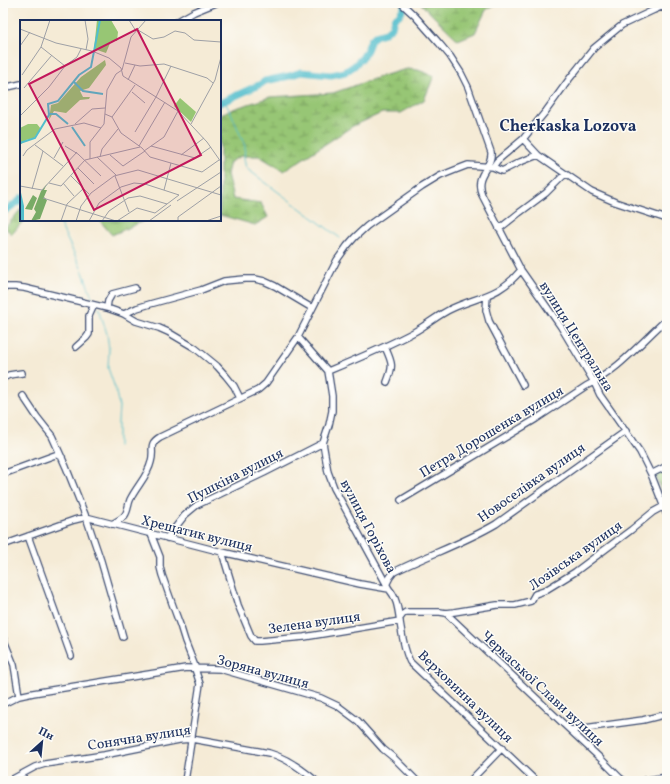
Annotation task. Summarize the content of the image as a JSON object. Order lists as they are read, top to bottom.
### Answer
{
  "streets": {
    "street": [
      "вулиця Центральна",
      "Петра Дорошенка вулиця",
      "Пушкіна вулиця",
      "Новоселівка вулиця",
      "вулиця Горіхова",
      "Хрещатик вулиця",
      "Лозівська вулиця",
      "Зелена вулиця",
      "Зоряна вулиця",
      "Черкаської Слави вулиця",
      "Верховинна вулиця",
      "Сонячна вулиця"
    ]
  },
  "crossings": [
    ["вулиця Центральна", "Петра Дорошенка вулиця"],
    ["вулиця Центральна", "Новоселівка вулиця"],
    ["вулиця Центральна", "Лозівська вулиця"],
    ["Пушкіна вулиця", "вулиця Горіхова"],
    ["Пушкіна вулиця", "Хрещатик вулиця"],
    ["Новоселівка вулиця", "вулиця Горіхова"],
    ["Новоселівка вулиця", "Хрещатик вулиця"],
    ["вулиця Горіхова", "Хрещатик вулиця"],
    ["вулиця Горіхова", "Лозівська вулиця"],
    ["вулиця Горіхова", "Зелена вулиця"],
    ["вулиця Горіхова", "Верховинна вулиця"],
    ["Хрещатик вулиця", "Зелена вулиця"],
    ["Лозівська вулиця", "Зелена вулиця"],
    ["Лозівська вулиця", "Черкаської Слави вулиця"],
    ["Лозівська вулиця", "Верховинна вулиця"],
    ["Зелена вулиця", "Верховинна вулиця"]
  ],
  "districts": ["Cherkaska Lozova"],
  "north": "top right"
}
